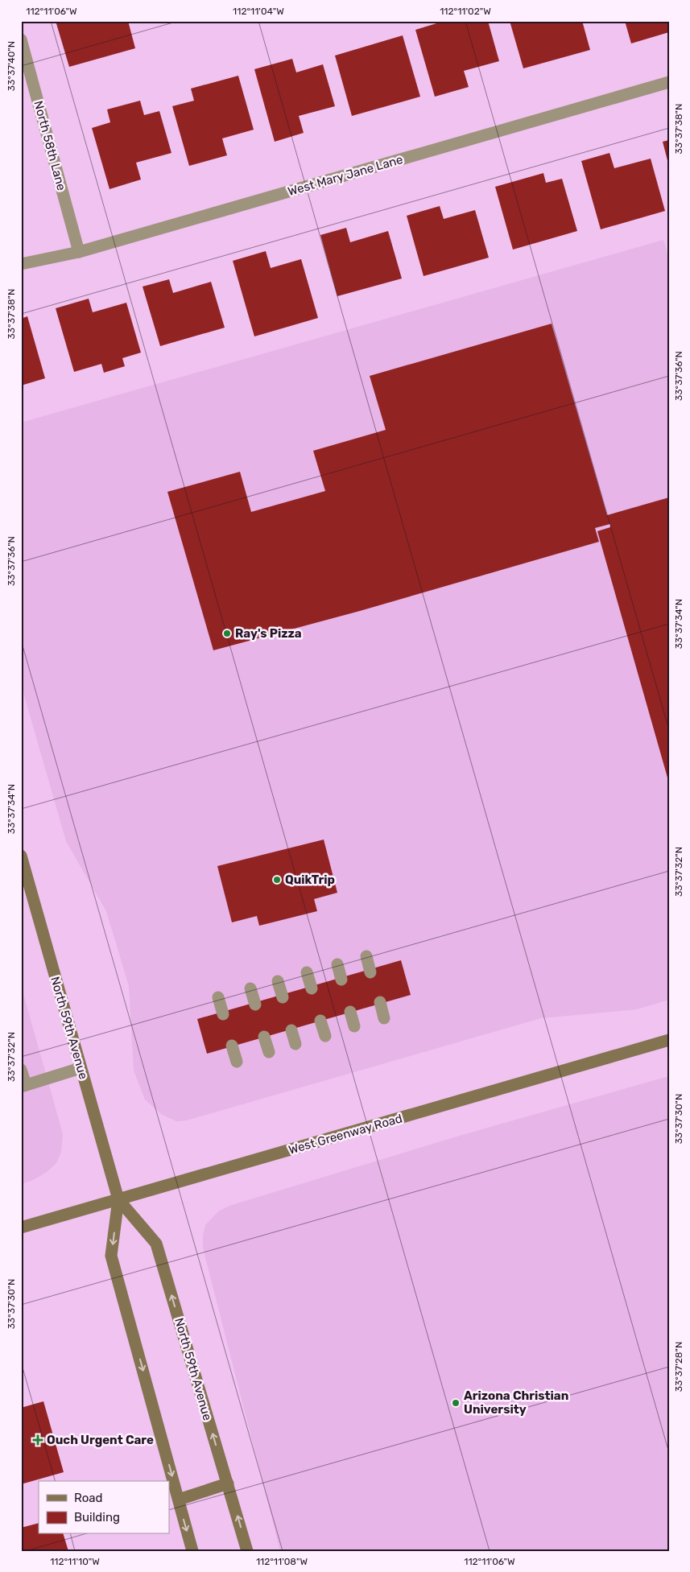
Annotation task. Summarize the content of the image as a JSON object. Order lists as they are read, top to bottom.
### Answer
{
  "streets": {
    "main road": ["North 59th Avenue", "West Greenway Road"],
    "street": ["North 58th Lane", "West Mary Jane Lane"]
  },
  "crossings": [
    ["North 58th Lane", "West Mary Jane Lane"],
    ["North 59th Avenue", "West Greenway Road"]
  ],
  "places": {
    "other": ["Ray's Pizza", "QuikTrip", "Arizona Christian University"],
    "health": ["Ouch Urgent Care"]
  },
  "legend": ["Road", "Building"],
  "coordinates": [
    "112°11'06\"W",
    "112°11'04\"W",
    "112°11'02\"W",
    "33°37'40\"N",
    "33°37'38\"N",
    "33°37'36\"N",
    "33°37'34\"N",
    "33°37'32\"N",
    "33°37'30\"N",
    "33°37'28\"N",
    "112°11'10\"W",
    "112°11'08\"W"
  ]
}
